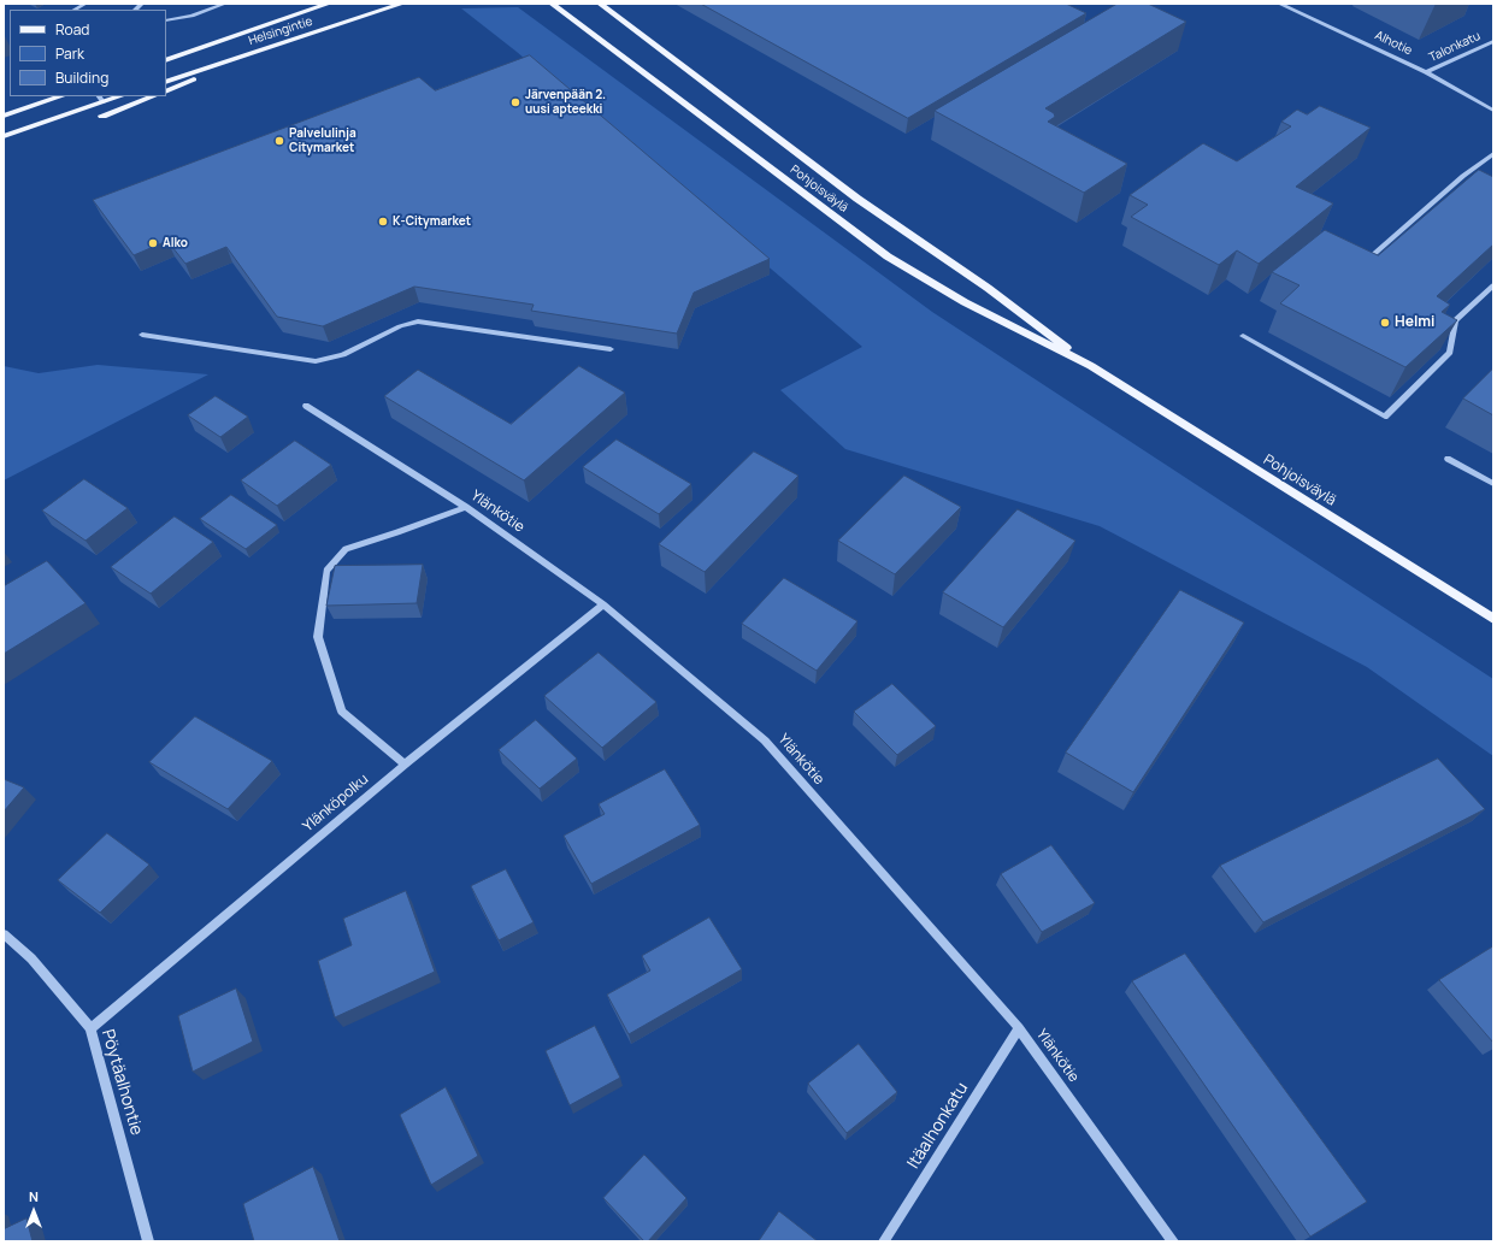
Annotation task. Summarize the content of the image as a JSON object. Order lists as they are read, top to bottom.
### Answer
{
  "streets": {
    "main road": ["Helsingintie", "Pohjoisväylä"],
    "street": [
      "Alhotie",
      "Talonkatu",
      "Ylänkötie",
      "Ylänköpolku",
      "Pöytäalhontie",
      "Itäalhonkatu"
    ]
  },
  "crossings": [
    ["Alhotie", "Talonkatu"],
    ["Ylänkötie", "Ylänköpolku"],
    ["Ylänkötie", "Itäalhonkatu"],
    ["Ylänköpolku", "Pöytäalhontie"]
  ],
  "places": [
    "Järvenpään 2. uusi apteekki",
    "Palvelulinja Citymarket",
    "K-Citymarket",
    "Alko",
    "Helmi"
  ],
  "legend": ["Road", "Park", "Building"],
  "north": "top"
}
